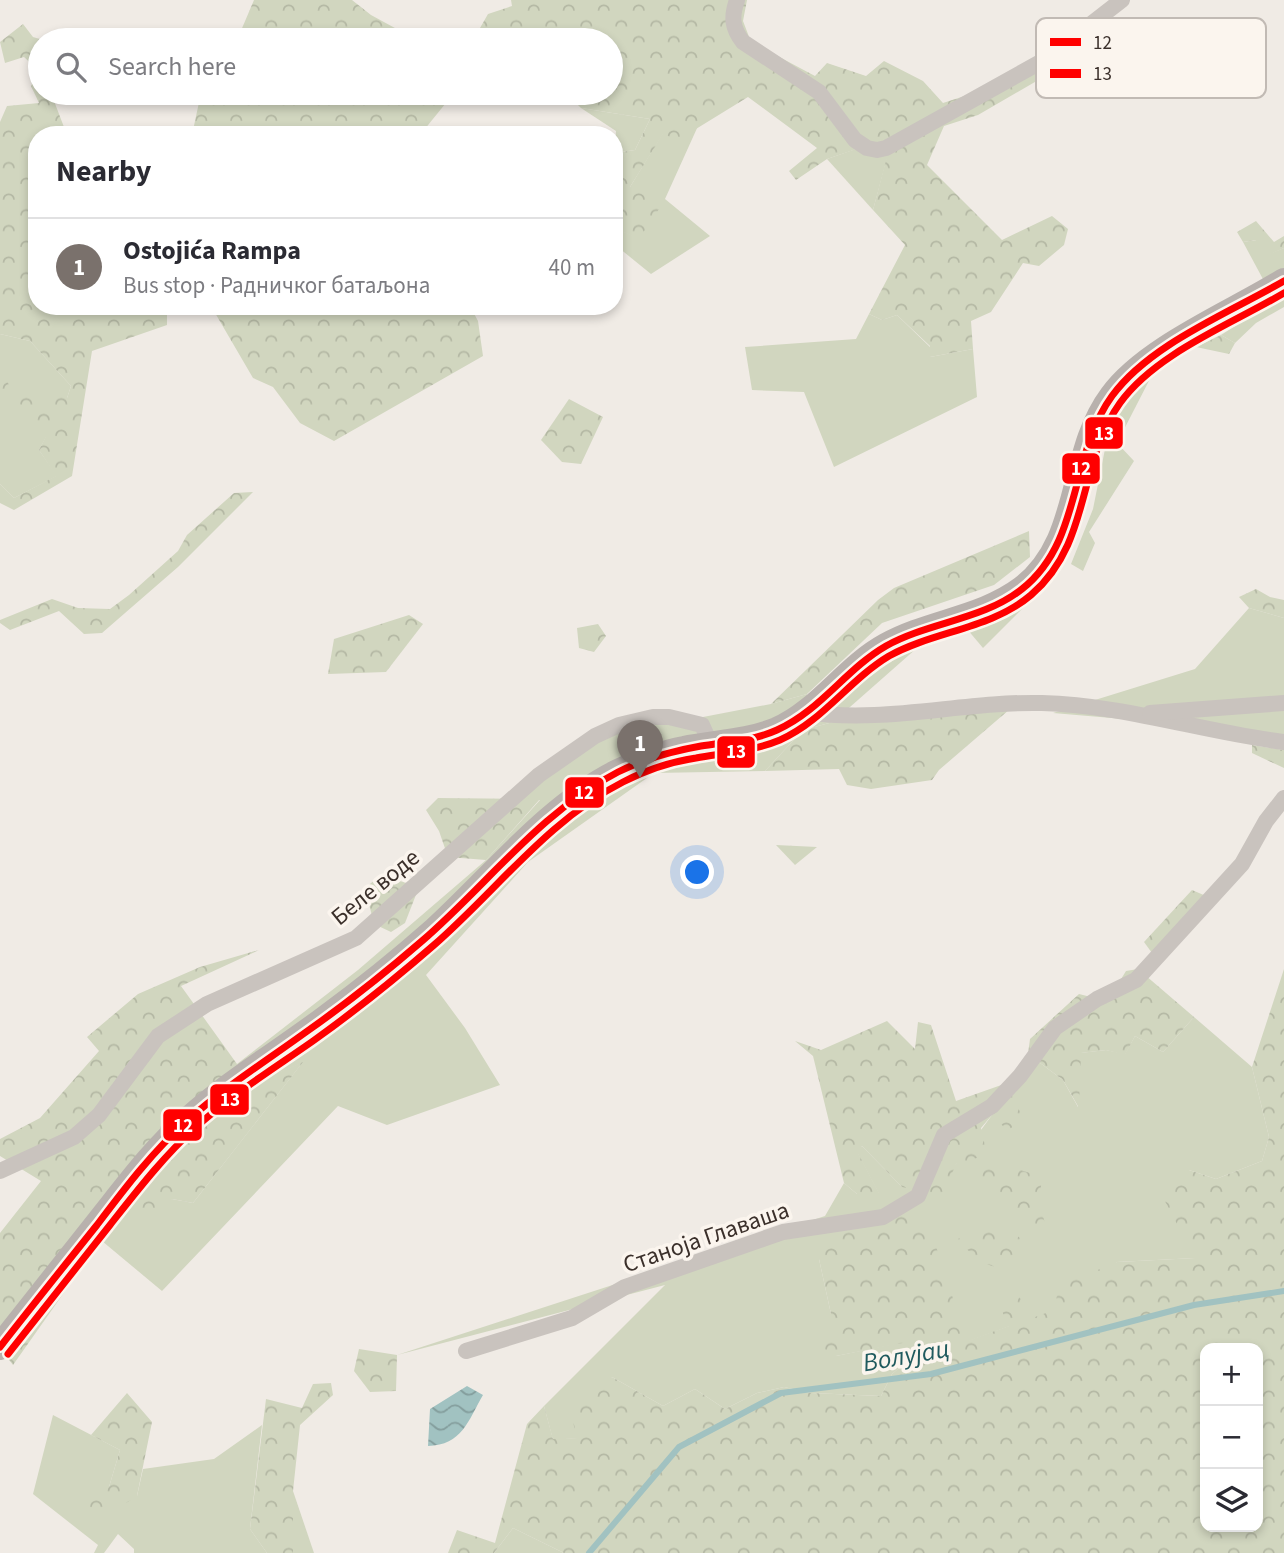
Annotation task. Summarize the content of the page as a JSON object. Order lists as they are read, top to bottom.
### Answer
{
  "streets": {
    "street": ["Беле воде", "Станоја Главаша"]
  },
  "water": ["Волујац"],
  "lines": ["transit line 12", "transit line 13"],
  "legend": ["12", "13"],
  "page": {
    "search": "Search here",
    "heading": "Nearby",
    "list": [
      {
        "mark": "1",
        "name": "Ostojića Rampa",
        "note": "Bus stop · Радничког батаљона",
        "value": "40 m"
      }
    ],
    "pins": "1",
    "map_buttons": ["+", "−"]
  }
}
